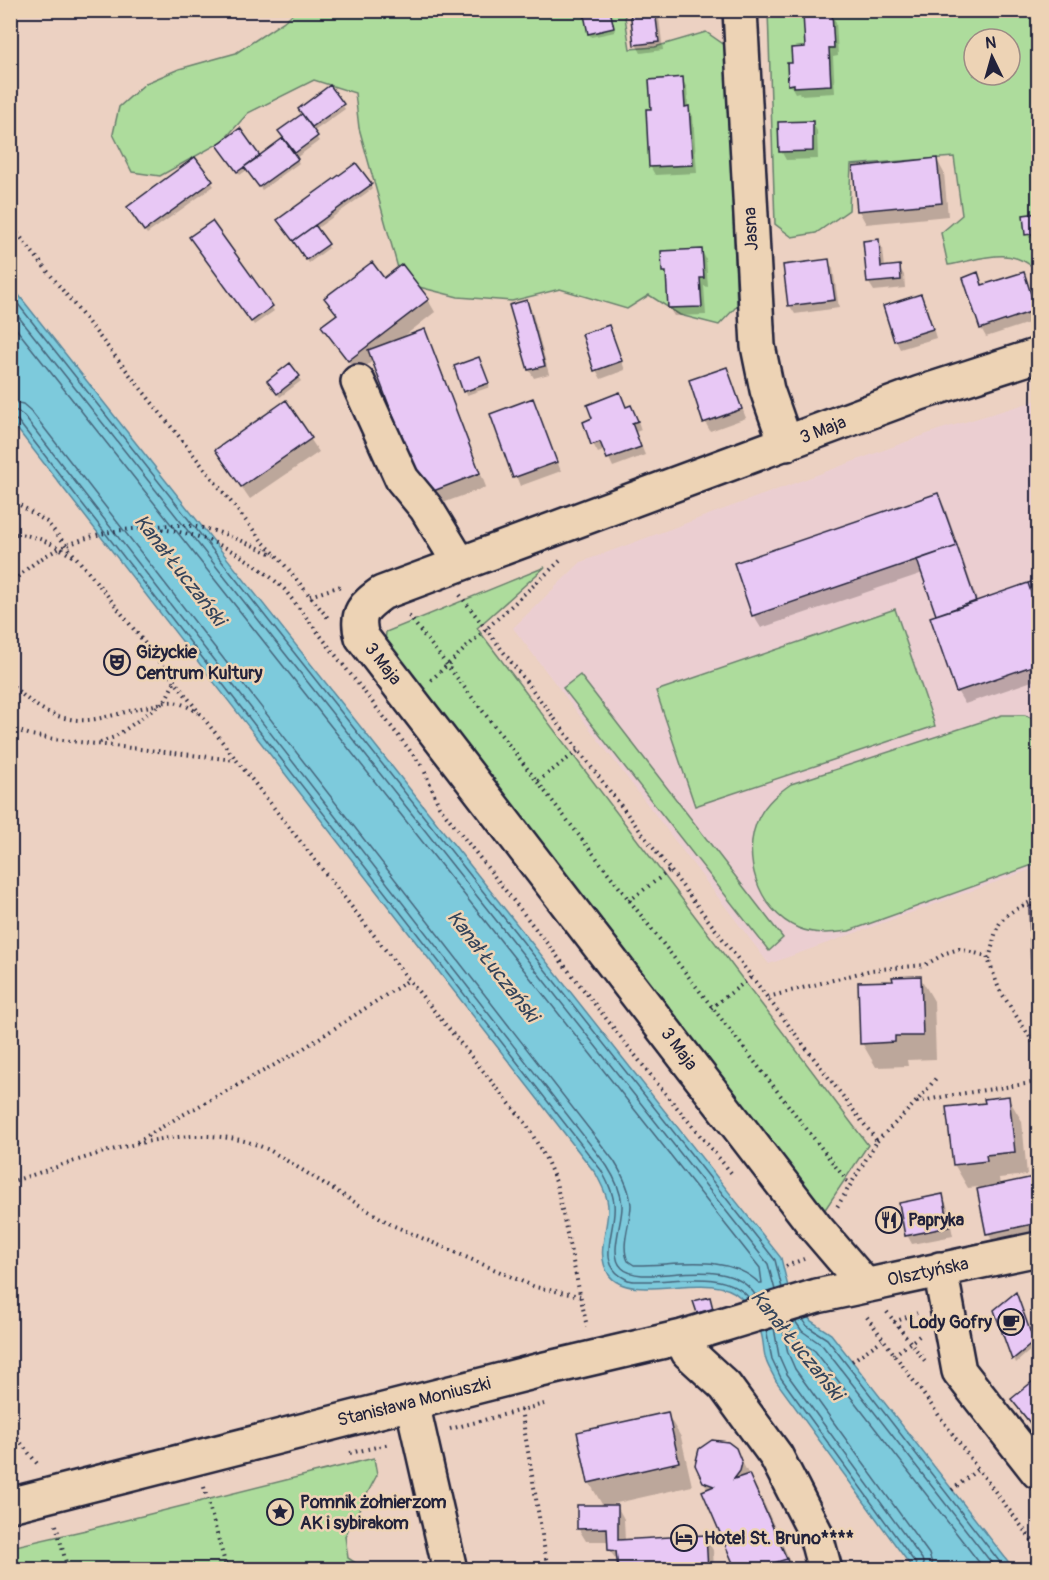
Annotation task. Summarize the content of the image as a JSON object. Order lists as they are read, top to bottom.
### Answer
{
  "streets": {
    "street": [
      "Jasna",
      "3 Maja",
      "Olsztyńska",
      "Stanisława Moniuszki"
    ]
  },
  "crossings": [
    ["Jasna", "3 Maja"],
    ["3 Maja", "Olsztyńska"],
    ["Olsztyńska", "Stanisława Moniuszki"]
  ],
  "water": ["Kanał Łuczański"],
  "places": {
    "theatre": ["Giżyckie Centrum Kultury"],
    "restaurant": ["Papryka"],
    "cafe": ["Lody Gofry"],
    "place": ["Pomnik żołnierzom AK i sybirakom"],
    "hotel": ["Hotel St. Bruno****"]
  },
  "north": "top"
}
